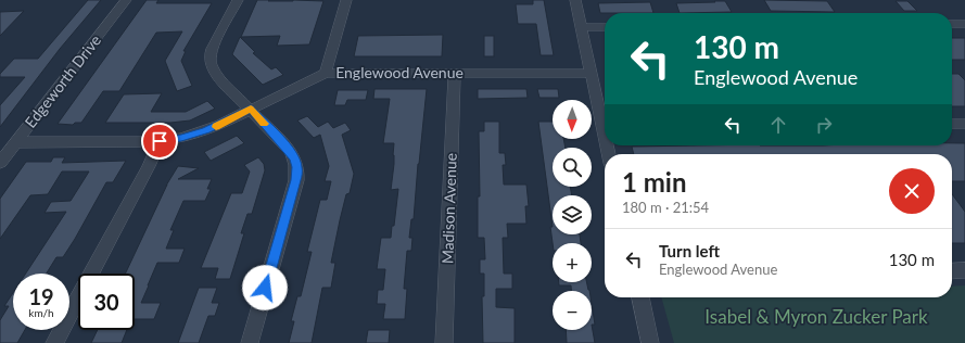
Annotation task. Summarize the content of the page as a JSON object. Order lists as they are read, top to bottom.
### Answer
{
  "streets": {
    "street": ["Englewood Avenue", "Edgeworth Drive", "Madison Avenue"]
  },
  "crossings": [
    ["Englewood Avenue", "Edgeworth Drive"],
    ["Englewood Avenue", "Madison Avenue"]
  ],
  "parks": ["Isabel & Myron Zucker Park"],
  "north": "bottom",
  "page": {
    "turn": ["130 m", "Englewood Avenue"],
    "map_buttons": ["+", "−"],
    "heading": ["1 min", "180 m · 21:54"],
    "list": [
      {
        "name": "Turn left",
        "note": "Englewood Avenue",
        "value": "130 m"
      }
    ],
    "speed": "19 km/h",
    "limit": "30"
  }
}
